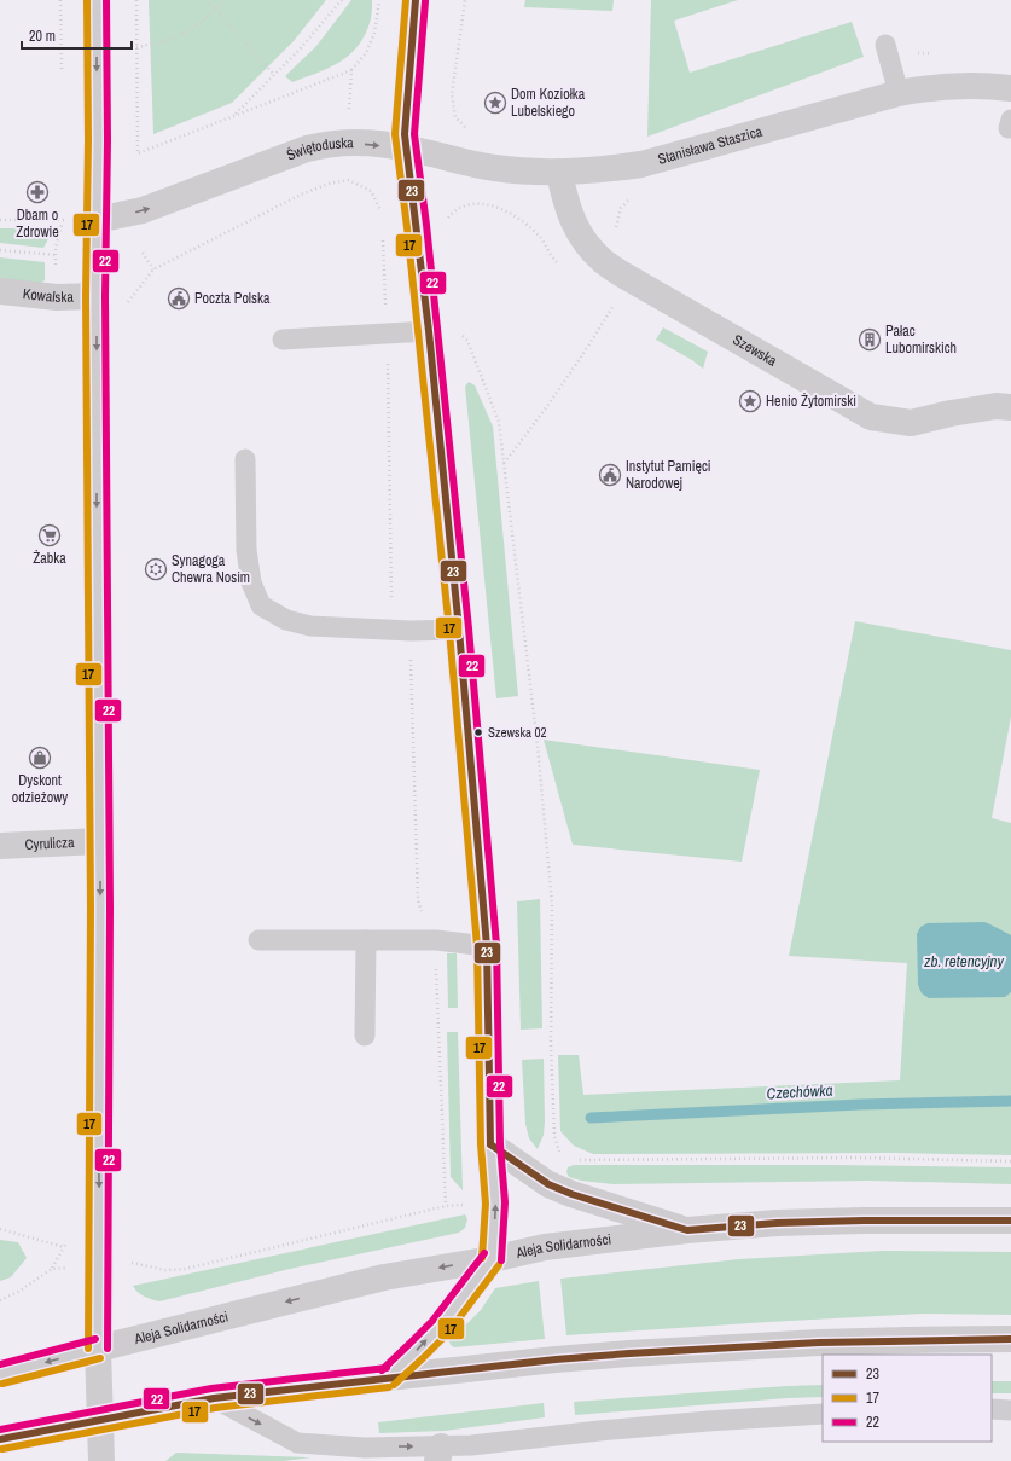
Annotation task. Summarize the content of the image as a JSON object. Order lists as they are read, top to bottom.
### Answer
{
  "streets": {
    "street": [
      "Stanisława Staszica",
      "Świętoduska",
      "Kowalska",
      "Szewska",
      "Cyrulicza",
      "Aleja Solidarności"
    ]
  },
  "crossings": [
    ["Stanisława Staszica", "Świętoduska"],
    ["Stanisława Staszica", "Szewska"]
  ],
  "one_way": ["Świętoduska"],
  "water": ["zb. retencyjny", "Czechówka"],
  "places": {
    "place": ["Dom Koziołka Lubelskiego", "Henio Żytomirski"],
    "pharmacy": ["Dbam o Zdrowie"],
    "public building": ["Poczta Polska", "Instytut Pamięci Narodowej"],
    "building": ["Pałac Lubomirskich"],
    "supermarket": ["Żabka"],
    "synagogue": ["Synagoga Chewra Nosim"],
    "other": ["Szewska 02"],
    "shop": ["Dyskont odzieżowy"]
  },
  "lines": ["transit line 23", "transit line 17", "transit line 22"],
  "legend": ["23", "17", "22"],
  "scale_bar": "20 m"
}
